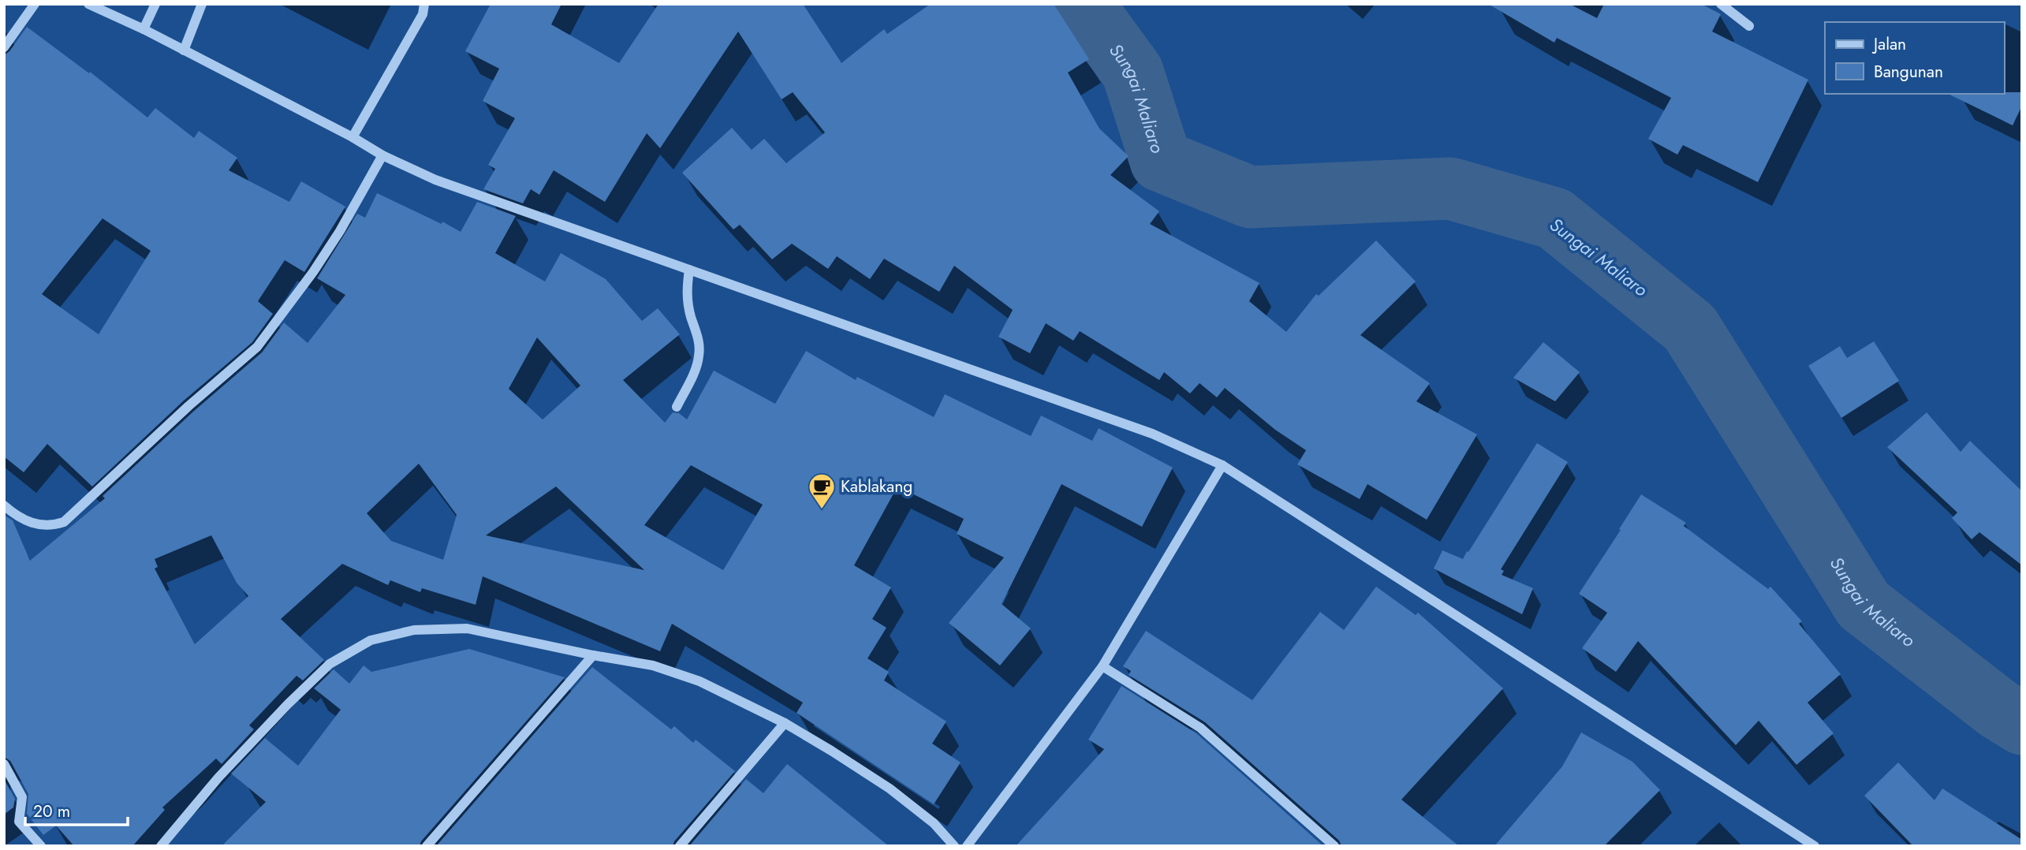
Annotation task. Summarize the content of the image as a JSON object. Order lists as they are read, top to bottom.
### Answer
{
  "water": ["Sungai Maliaro"],
  "places": {
    "cafe": ["Kablakang"]
  },
  "legend": ["Jalan", "Bangunan"],
  "scale_bar": "20 m"
}
